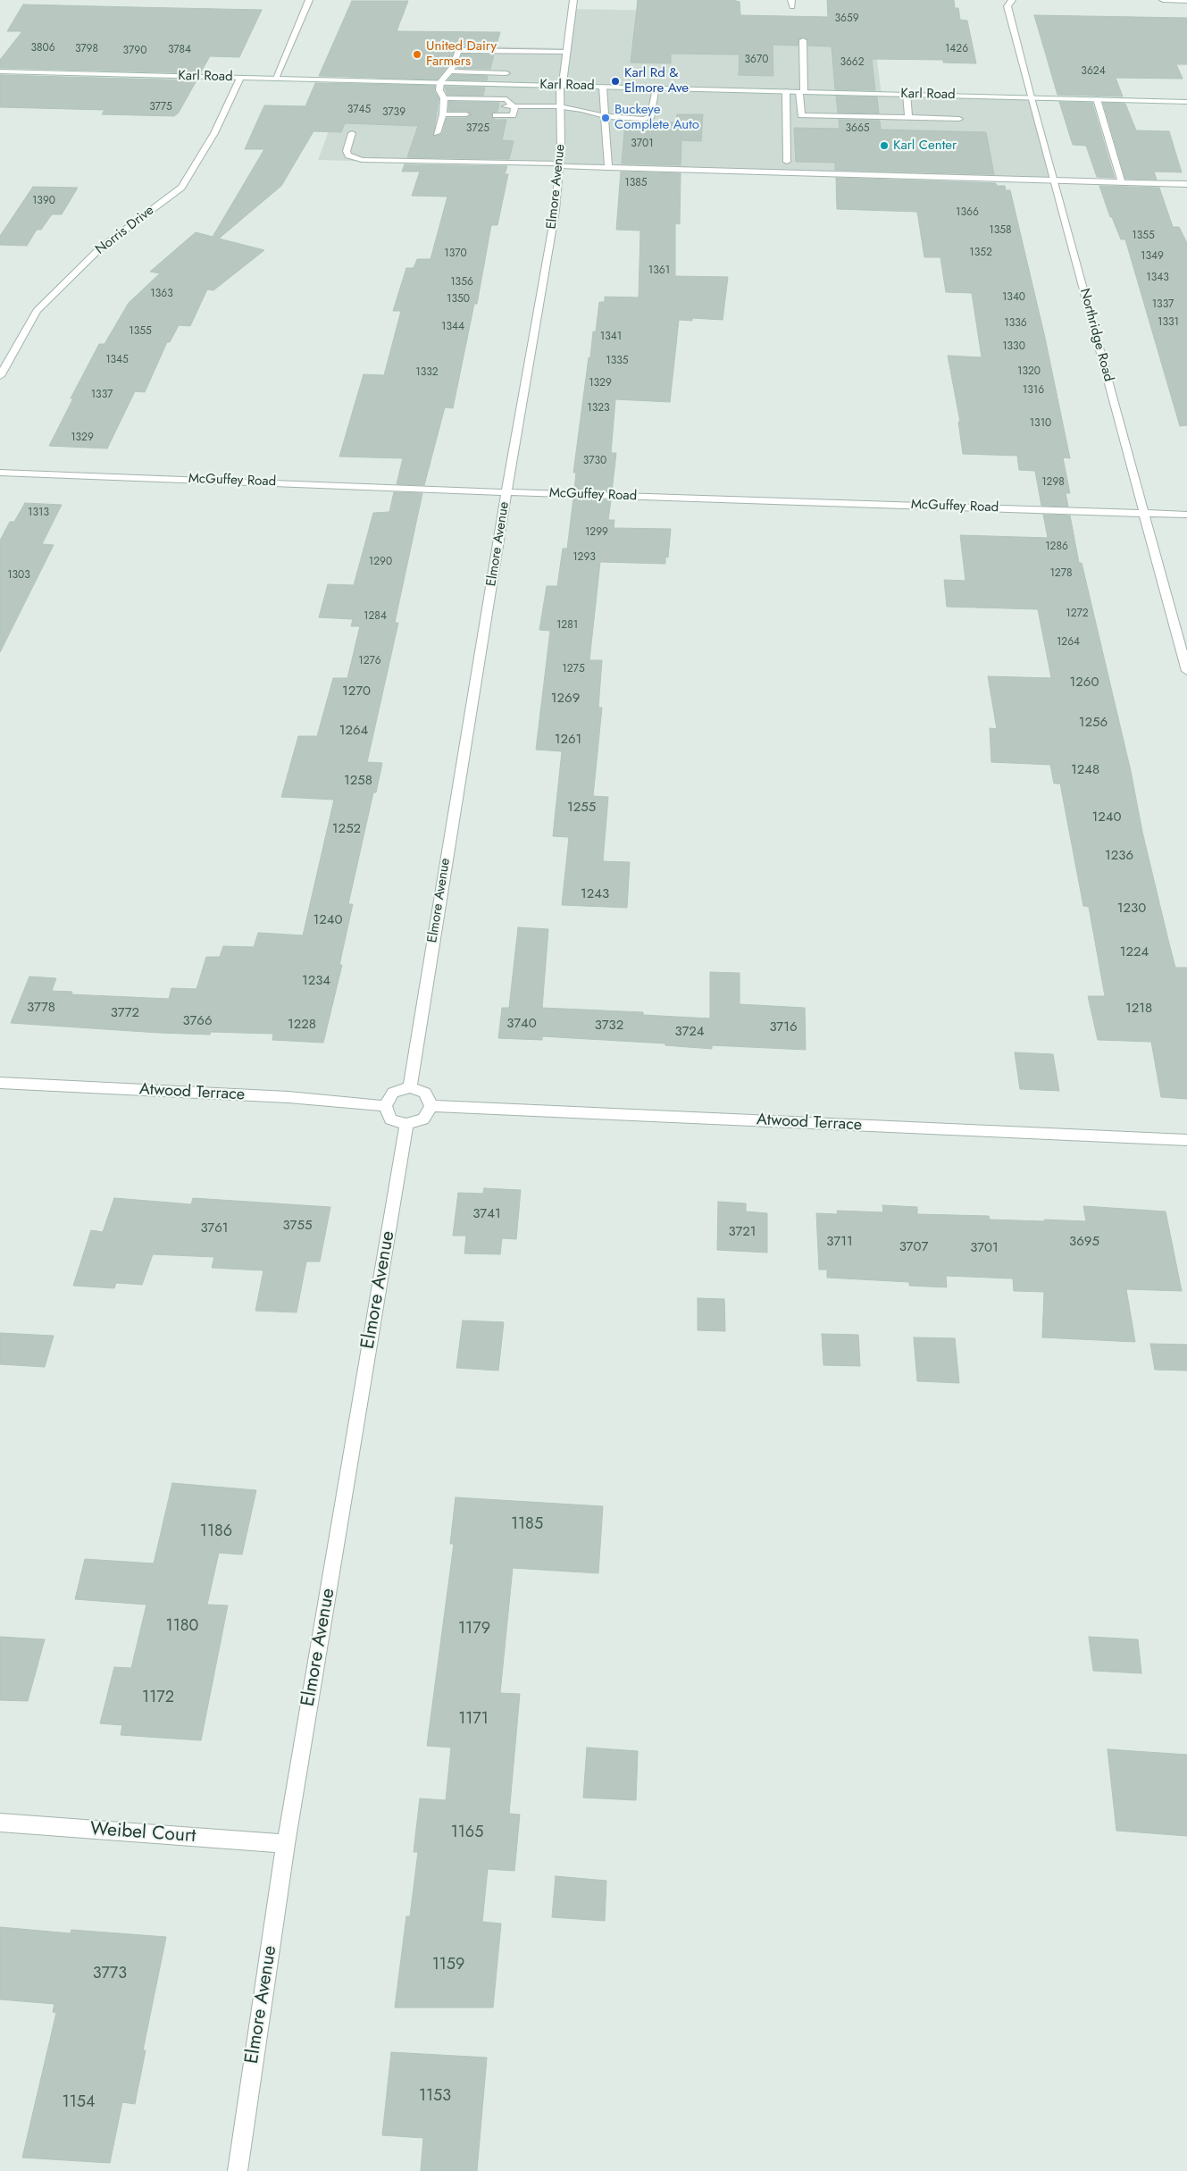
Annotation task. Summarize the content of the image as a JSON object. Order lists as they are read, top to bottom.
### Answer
{
  "streets": {
    "street": [
      "Karl Road",
      "Elmore Avenue",
      "Norris Drive",
      "Northridge Road",
      "McGuffey Road",
      "Atwood Terrace",
      "Weibel Court"
    ]
  },
  "crossings": [
    ["Karl Road", "Elmore Avenue"],
    ["Karl Road", "Norris Drive"],
    ["Karl Road", "Northridge Road"],
    ["Elmore Avenue", "McGuffey Road"],
    ["Elmore Avenue", "Atwood Terrace"],
    ["Elmore Avenue", "Weibel Court"],
    ["Northridge Road", "McGuffey Road"]
  ],
  "places": [
    "United Dairy Farmers",
    "Karl Rd & Elmore Ave",
    "Buckeye Complete Auto",
    "Karl Center"
  ],
  "house_numbers": [
    "3659",
    "3806",
    "3798",
    "1426",
    "3784",
    "3790",
    "3670",
    "3662",
    "3624",
    "3775",
    "3745",
    "3739",
    "3725",
    "3665",
    "3701",
    "1385",
    "1390",
    "1366",
    "1358",
    "1355",
    "1352",
    "1370",
    "1349",
    "1361",
    "1343",
    "1356",
    "1363",
    "1340",
    "1350",
    "1337",
    "1331",
    "1336",
    "1344",
    "1355",
    "1341",
    "1330",
    "1345",
    "1335",
    "1320",
    "1332",
    "1329",
    "1316",
    "1337",
    "1323",
    "1310",
    "1329",
    "3730",
    "1298",
    "1313",
    "1299",
    "1286",
    "1293",
    "1290",
    "1278",
    "1303",
    "1272",
    "1284",
    "1281",
    "1264",
    "1276",
    "1275",
    "1260",
    "1270",
    "1269",
    "1256",
    "1264",
    "1261",
    "1248",
    "1258",
    "1255",
    "1240",
    "1252",
    "1236",
    "1243",
    "1230",
    "1240",
    "1224",
    "1234",
    "3778",
    "1218",
    "3772",
    "3766",
    "3740",
    "1228",
    "3732",
    "3716",
    "3724",
    "3741",
    "3755",
    "3761",
    "3721",
    "3711",
    "3695",
    "3707",
    "3701",
    "1185",
    "1186",
    "1180",
    "1179",
    "1172",
    "1171",
    "1165",
    "1159",
    "3773",
    "1153",
    "1154"
  ]
}
